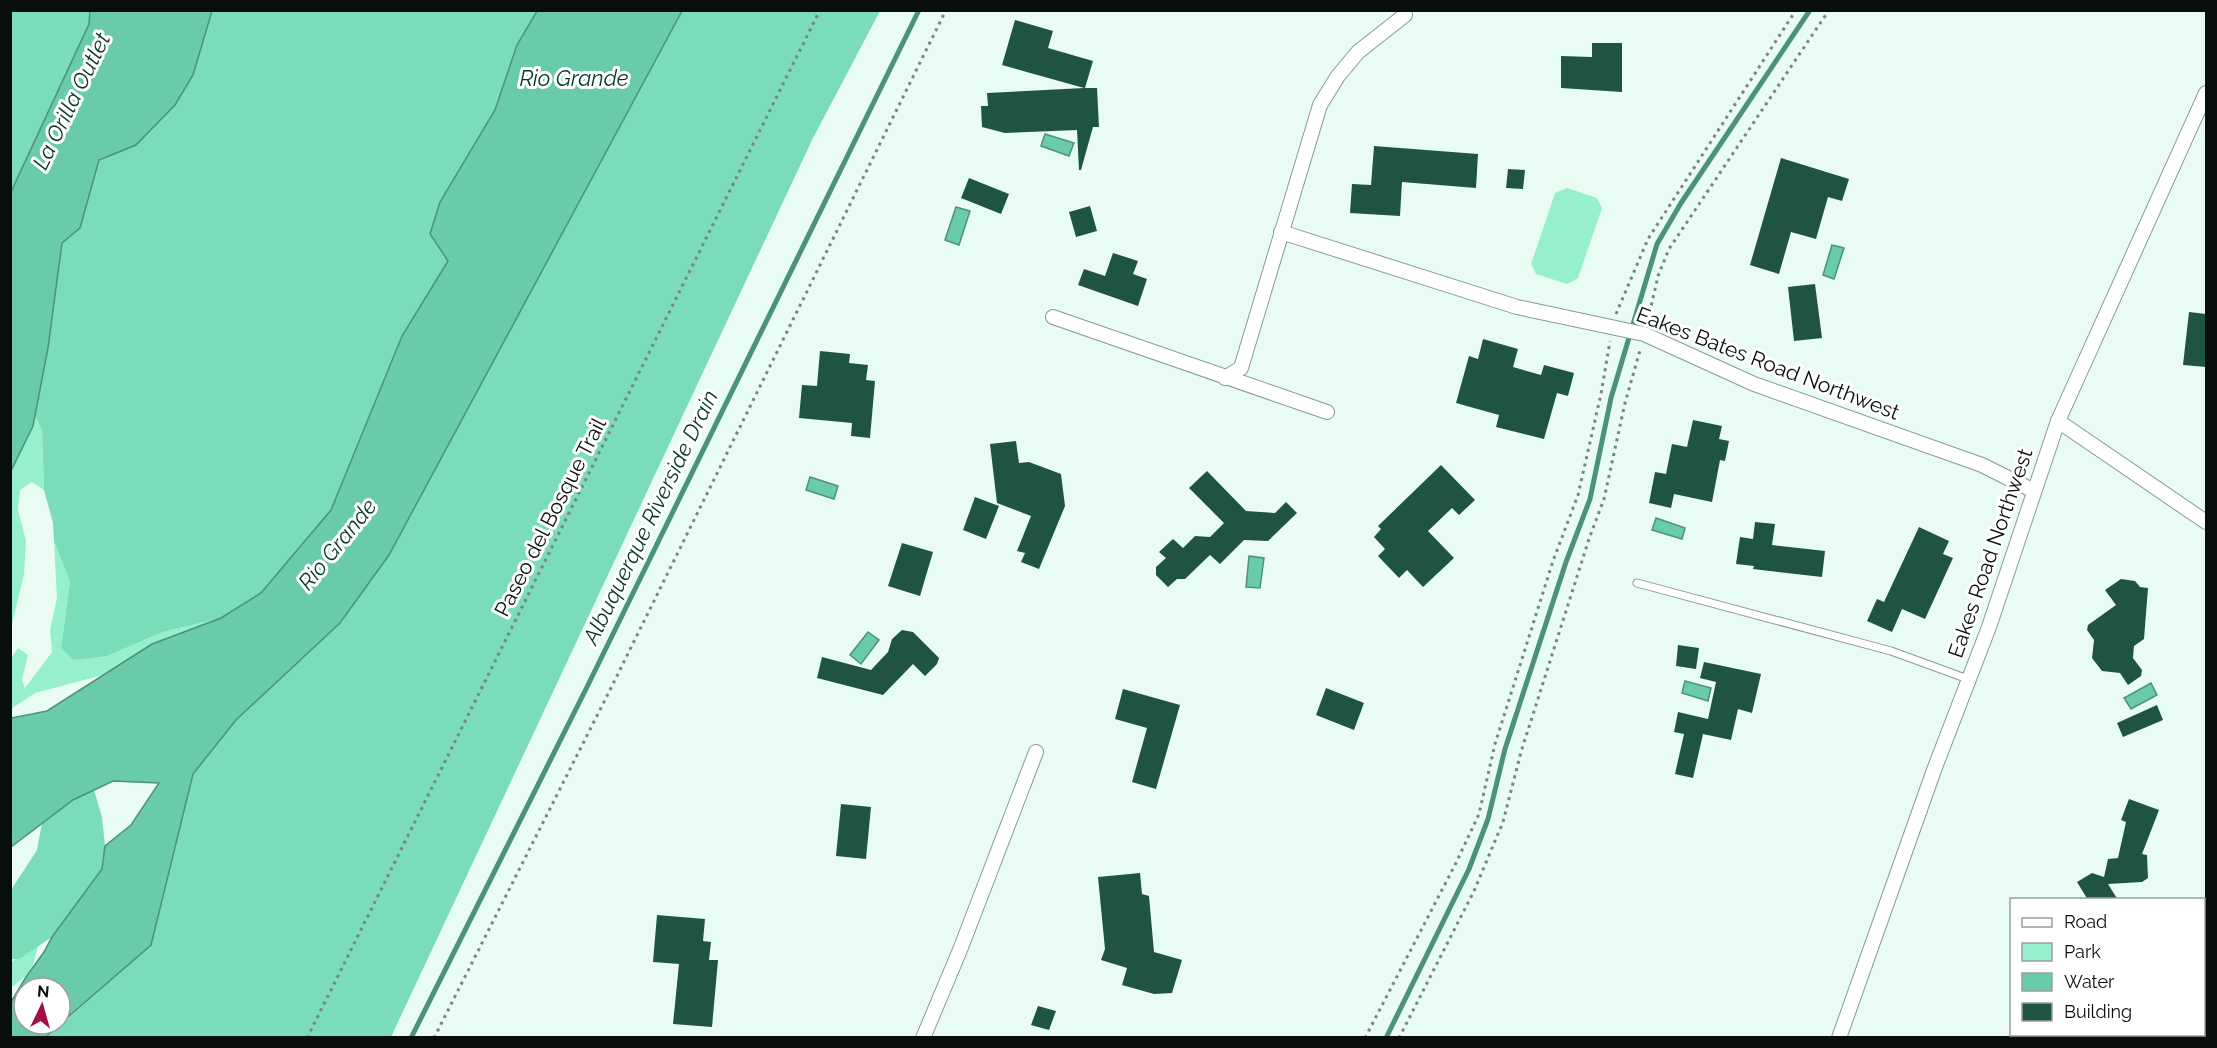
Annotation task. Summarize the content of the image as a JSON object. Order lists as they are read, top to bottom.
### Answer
{
  "streets": {
    "street": ["Eakes Bates Road Northwest", "Eakes Road Northwest"],
    "path": ["Paseo del Bosque Trail"]
  },
  "crossings": [
    ["Eakes Bates Road Northwest", "Eakes Road Northwest"]
  ],
  "water": ["Rio Grande", "La Orilla Outlet", "Albuquerque Riverside Drain"],
  "legend": [
    "Road",
    "Park",
    "Water",
    "Building"
  ],
  "north": "top"
}
